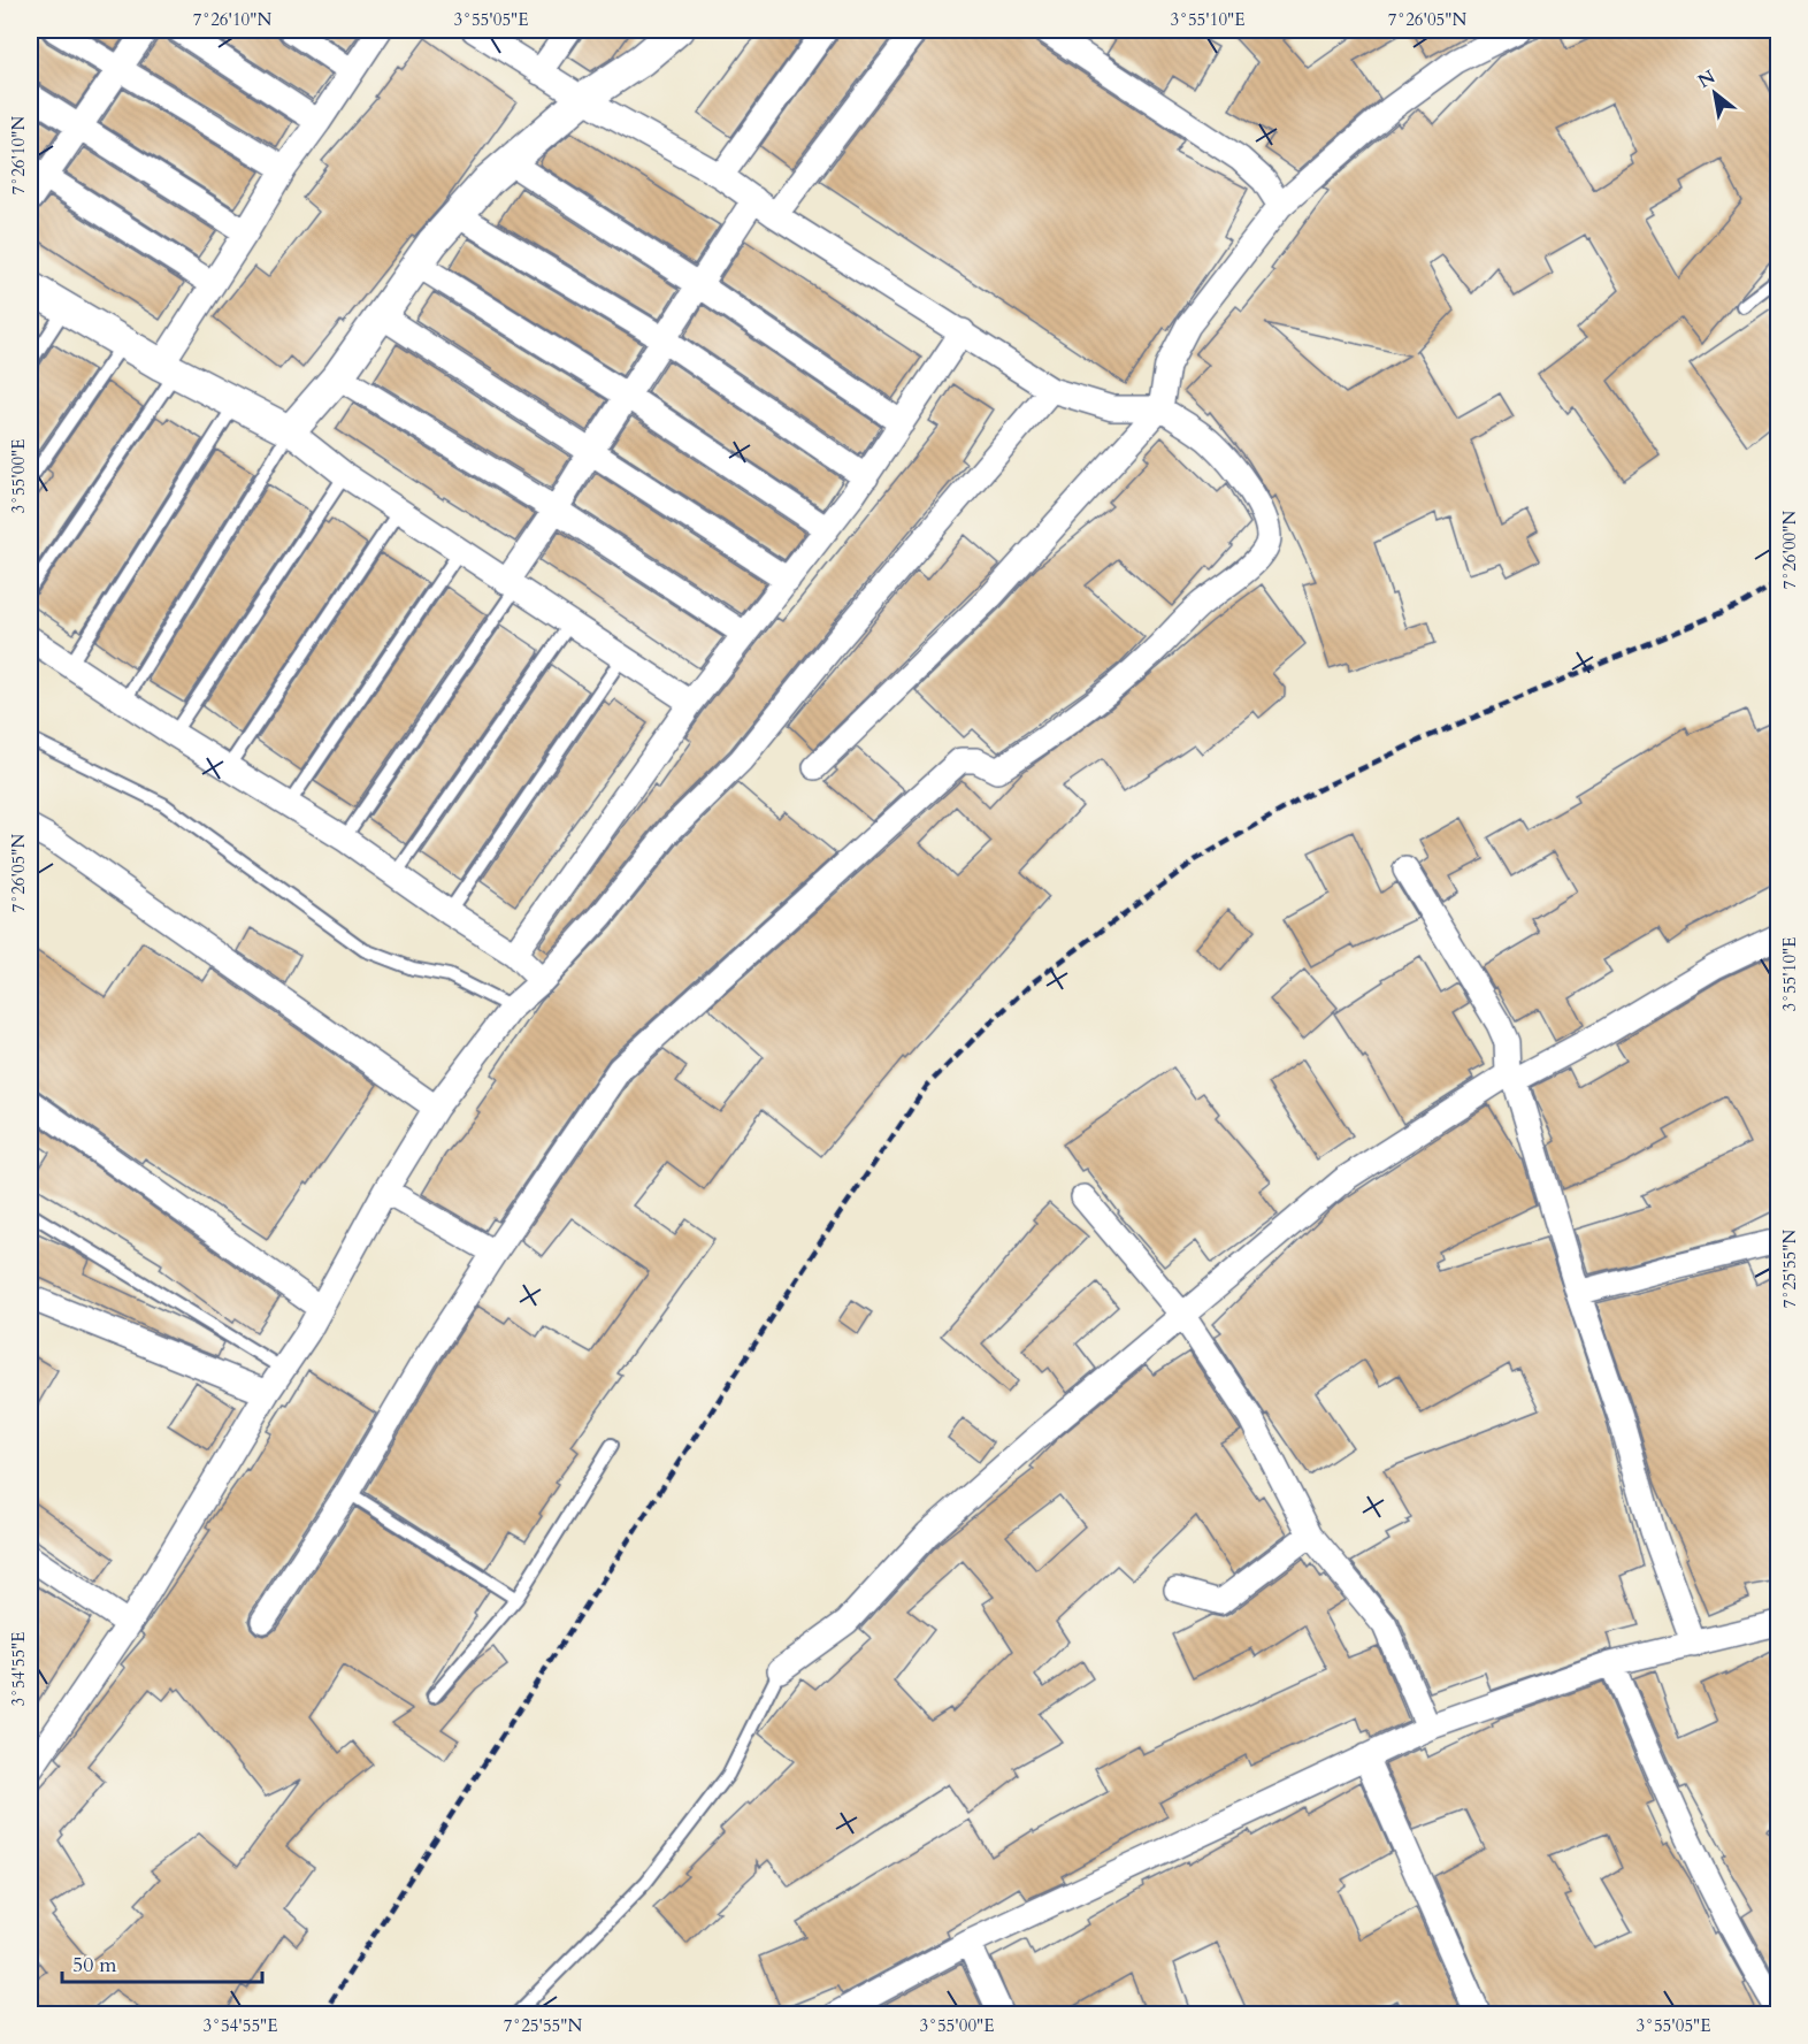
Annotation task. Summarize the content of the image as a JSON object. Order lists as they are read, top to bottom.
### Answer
{
  "scale_bar": "50 m",
  "north": "top left",
  "coordinates": [
    "7°26'10\"N",
    "3°55'05\"E",
    "3°55'10\"E",
    "7°26'05\"N",
    "3°55'00\"E",
    "7°26'00\"N",
    "7°25'55\"N",
    "3°54'55\"E"
  ]
}
